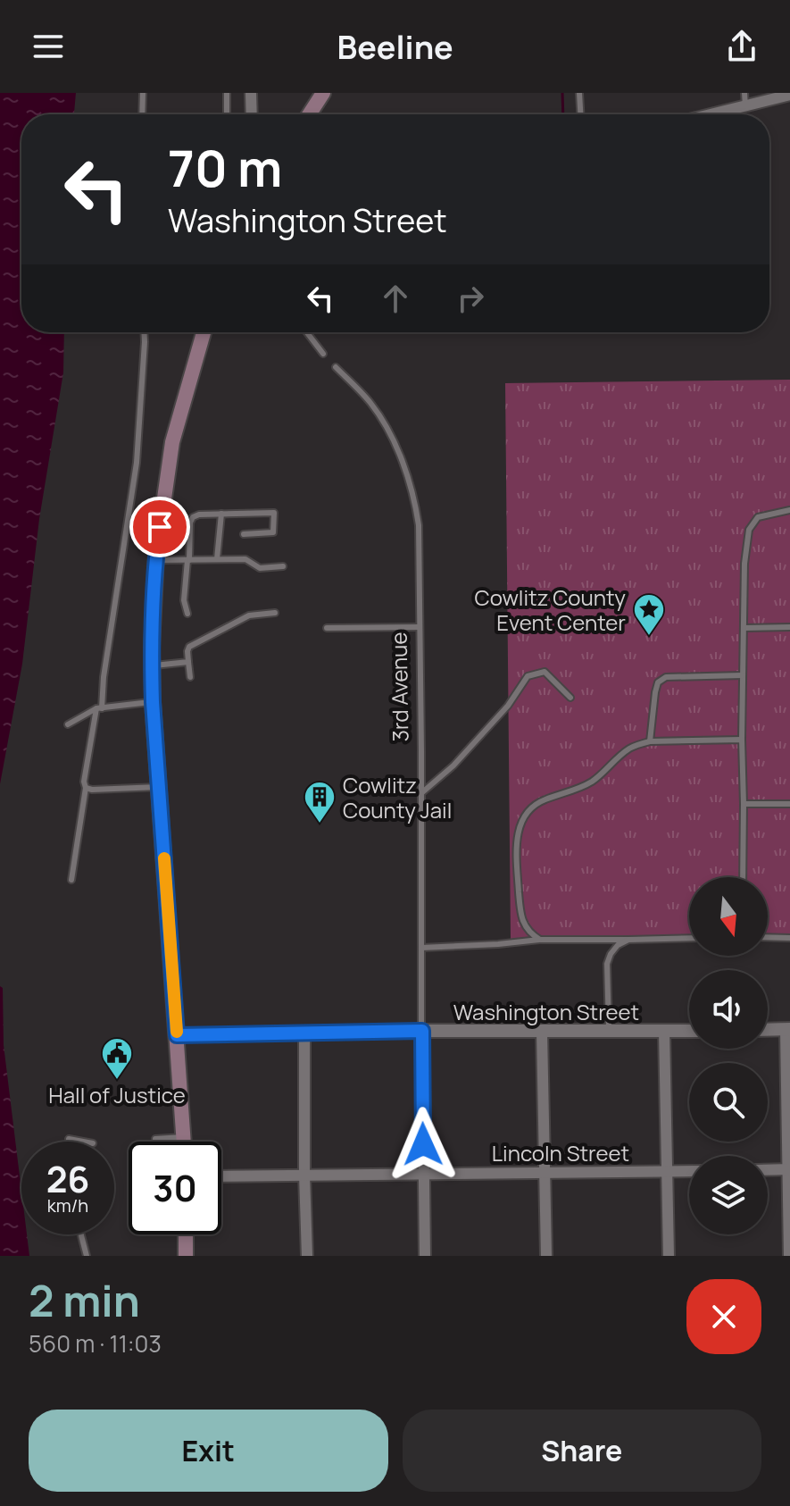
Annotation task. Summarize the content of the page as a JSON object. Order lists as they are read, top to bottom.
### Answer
{
  "streets": {
    "street": ["Washington Street", "Lincoln Street"],
    "lane": ["3rd Avenue"]
  },
  "crossings": [
    ["3rd Avenue", "Washington Street"]
  ],
  "places": {
    "place": ["Cowlitz County Event Center"],
    "building": ["Cowlitz County Jail"],
    "public building": ["Hall of Justice"]
  },
  "north": "bottom",
  "page": {
    "header": "Beeline",
    "turn": ["70 m", "Washington Street"],
    "speed": "26 km/h",
    "limit": "30",
    "heading": ["2 min", "560 m · 11:03"],
    "buttons": ["Exit", "Share"]
  }
}
